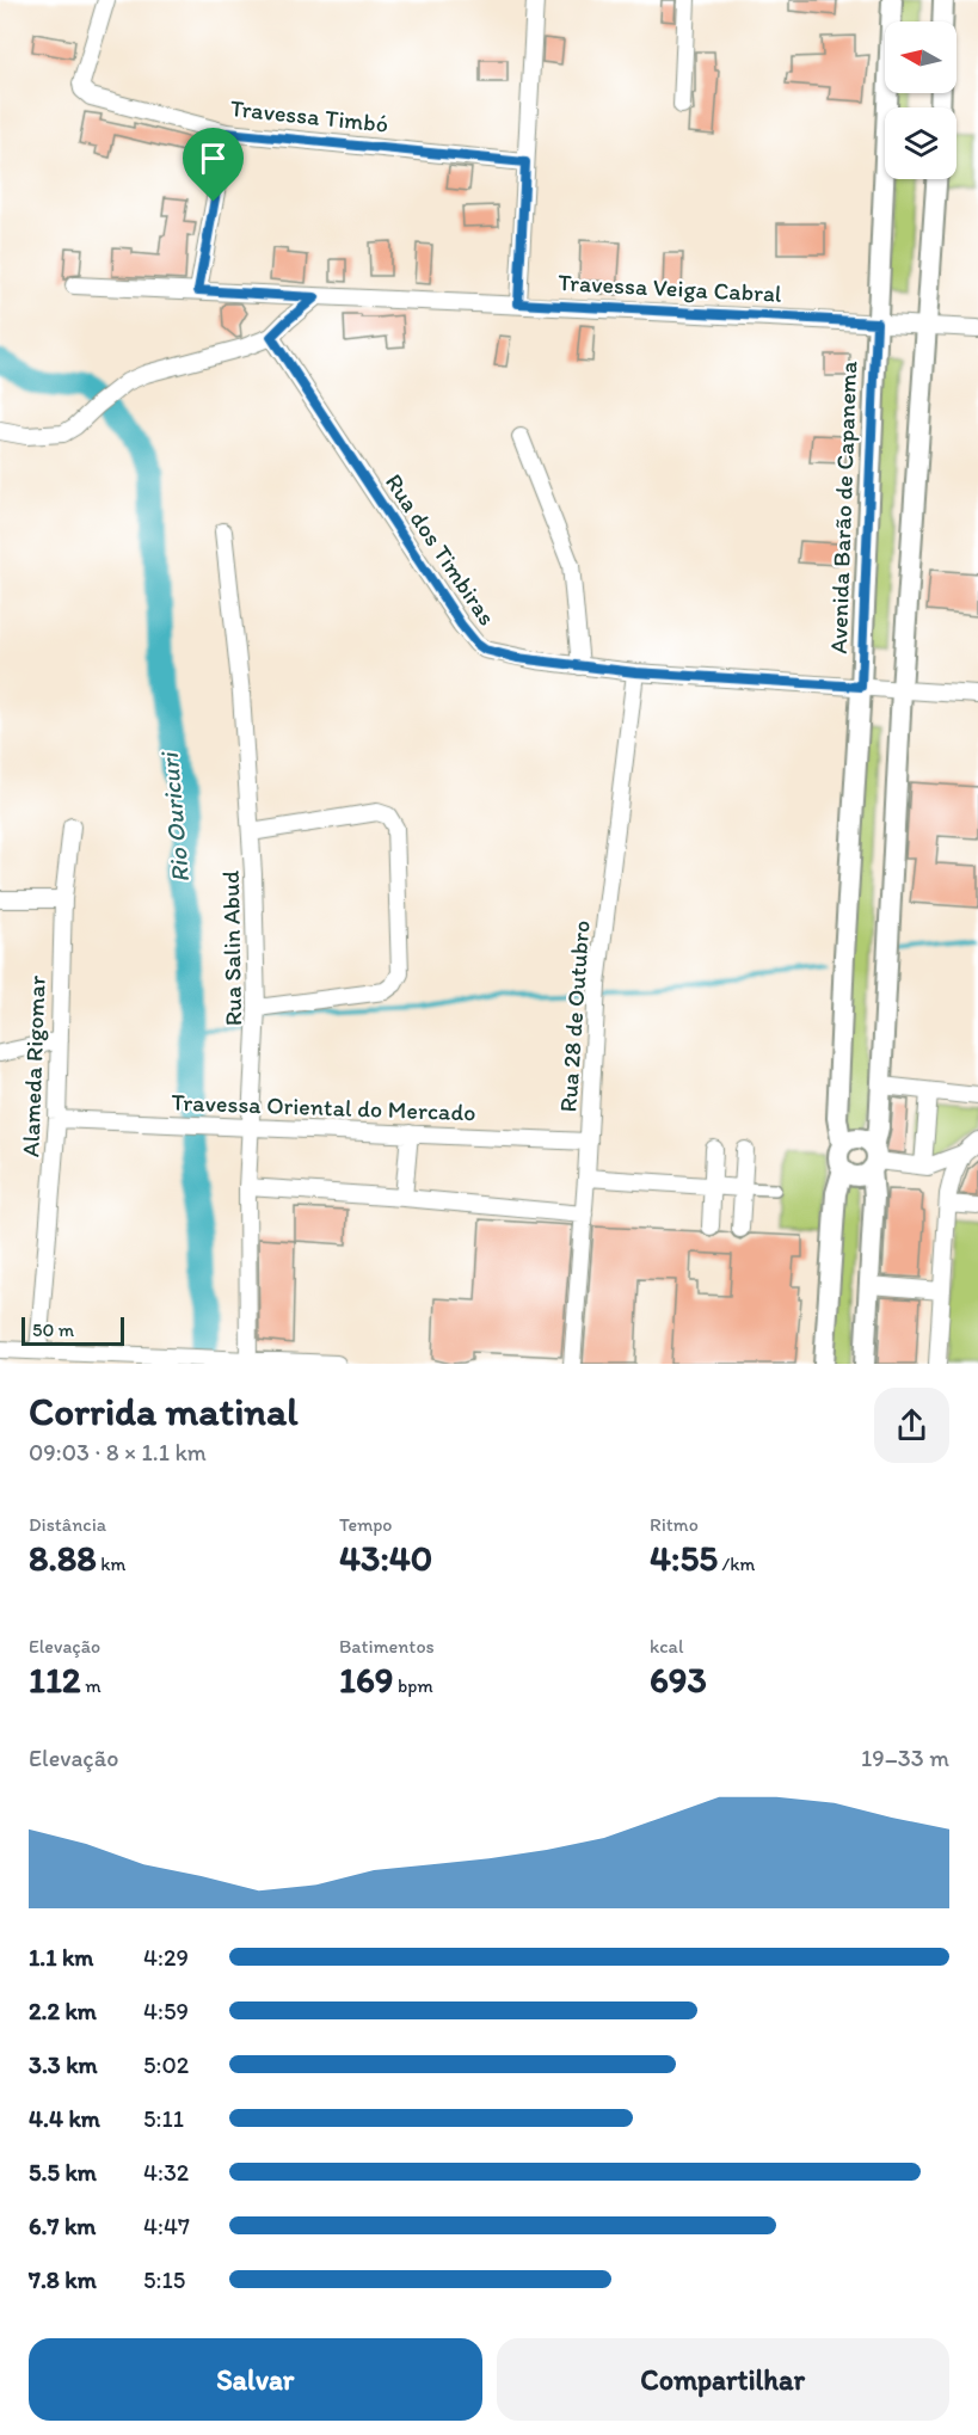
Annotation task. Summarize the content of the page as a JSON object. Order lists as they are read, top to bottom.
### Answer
{
  "streets": {
    "street": [
      "Travessa Timbó",
      "Travessa Veiga Cabral",
      "Avenida Barão de Capanema",
      "Rua dos Timbiras",
      "Rua Salin Abud",
      "Rua 28 de Outubro",
      "Alameda Rigomar",
      "Travessa Oriental do Mercado"
    ]
  },
  "crossings": [
    ["Travessa Veiga Cabral", "Avenida Barão de Capanema"],
    ["Avenida Barão de Capanema", "Rua dos Timbiras"],
    ["Rua dos Timbiras", "Rua 28 de Outubro"],
    ["Rua Salin Abud", "Travessa Oriental do Mercado"],
    ["Rua 28 de Outubro", "Travessa Oriental do Mercado"],
    ["Alameda Rigomar", "Travessa Oriental do Mercado"]
  ],
  "water": ["Rio Ouricuri"],
  "scale_bar": "50 m",
  "north": "left",
  "page": {
    "scale": "50 m",
    "heading": ["Corrida matinal", "09:03 · 8 × 1.1 km"],
    "stats": [
      ["Distância", "8.88 km"],
      ["Tempo", "43:40"],
      ["Ritmo", "4:55 /km"],
      ["Elevação", "112 m"],
      ["Batimentos", "169 bpm"],
      ["kcal", "693"]
    ],
    "chart": ["Elevação", "19–33 m"],
    "list": [
      {
        "name": "1.1 km",
        "note": "4:29"
      },
      {
        "name": "2.2 km",
        "note": "4:59"
      },
      {
        "name": "3.3 km",
        "note": "5:02"
      },
      {
        "name": "4.4 km",
        "note": "5:11"
      },
      {
        "name": "5.5 km",
        "note": "4:32"
      },
      {
        "name": "6.7 km",
        "note": "4:47"
      },
      {
        "name": "7.8 km",
        "note": "5:15"
      }
    ],
    "buttons": ["Salvar", "Compartilhar"]
  }
}
